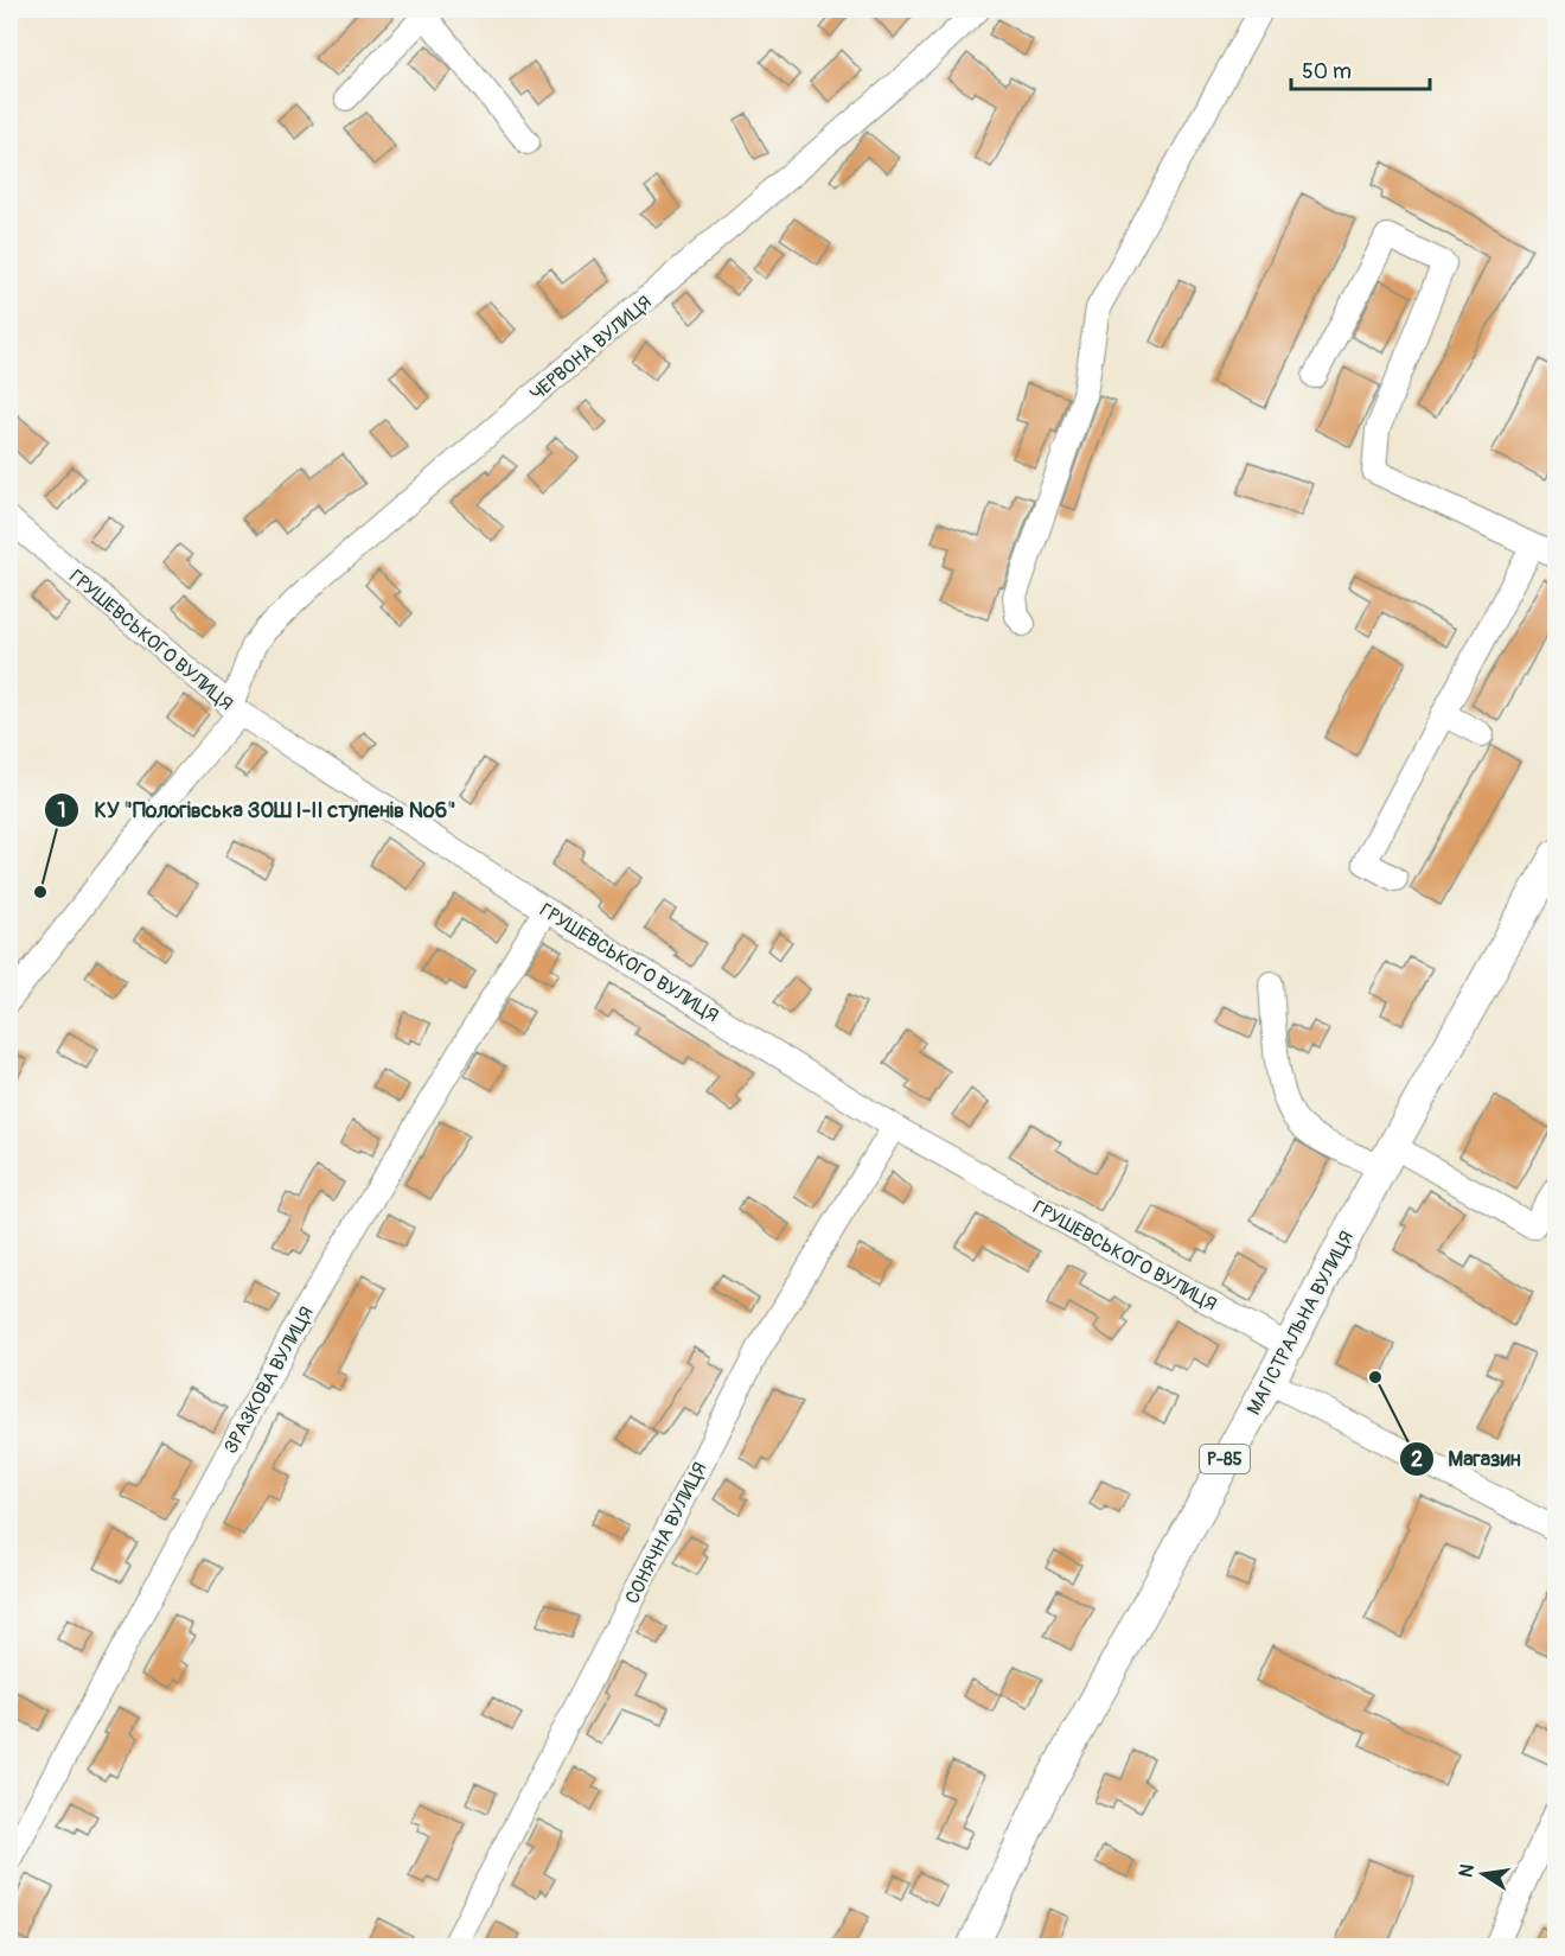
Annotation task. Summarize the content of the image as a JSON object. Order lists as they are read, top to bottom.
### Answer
{
  "streets": {
    "main road": ["МАГІСТРАЛЬНА ВУЛИЦЯ", "Р-85"],
    "street": [
      "ЧЕРВОНА ВУЛИЦЯ",
      "ГРУШЕВСЬКОГО ВУЛИЦЯ",
      "ЗРАЗКОВА ВУЛИЦЯ",
      "СОНЯЧНА ВУЛИЦЯ"
    ]
  },
  "crossings": [
    ["ЧЕРВОНА ВУЛИЦЯ", "ГРУШЕВСЬКОГО ВУЛИЦЯ"],
    ["ГРУШЕВСЬКОГО ВУЛИЦЯ", "МАГІСТРАЛЬНА ВУЛИЦЯ"],
    ["ГРУШЕВСЬКОГО ВУЛИЦЯ", "ЗРАЗКОВА ВУЛИЦЯ"],
    ["ГРУШЕВСЬКОГО ВУЛИЦЯ", "СОНЯЧНА ВУЛИЦЯ"]
  ],
  "places": ["КУ \"Пологівська ЗОШ І-ІІ ступенів №6\"", "Магазин"],
  "scale_bar": "50 m",
  "north": "left"
}
